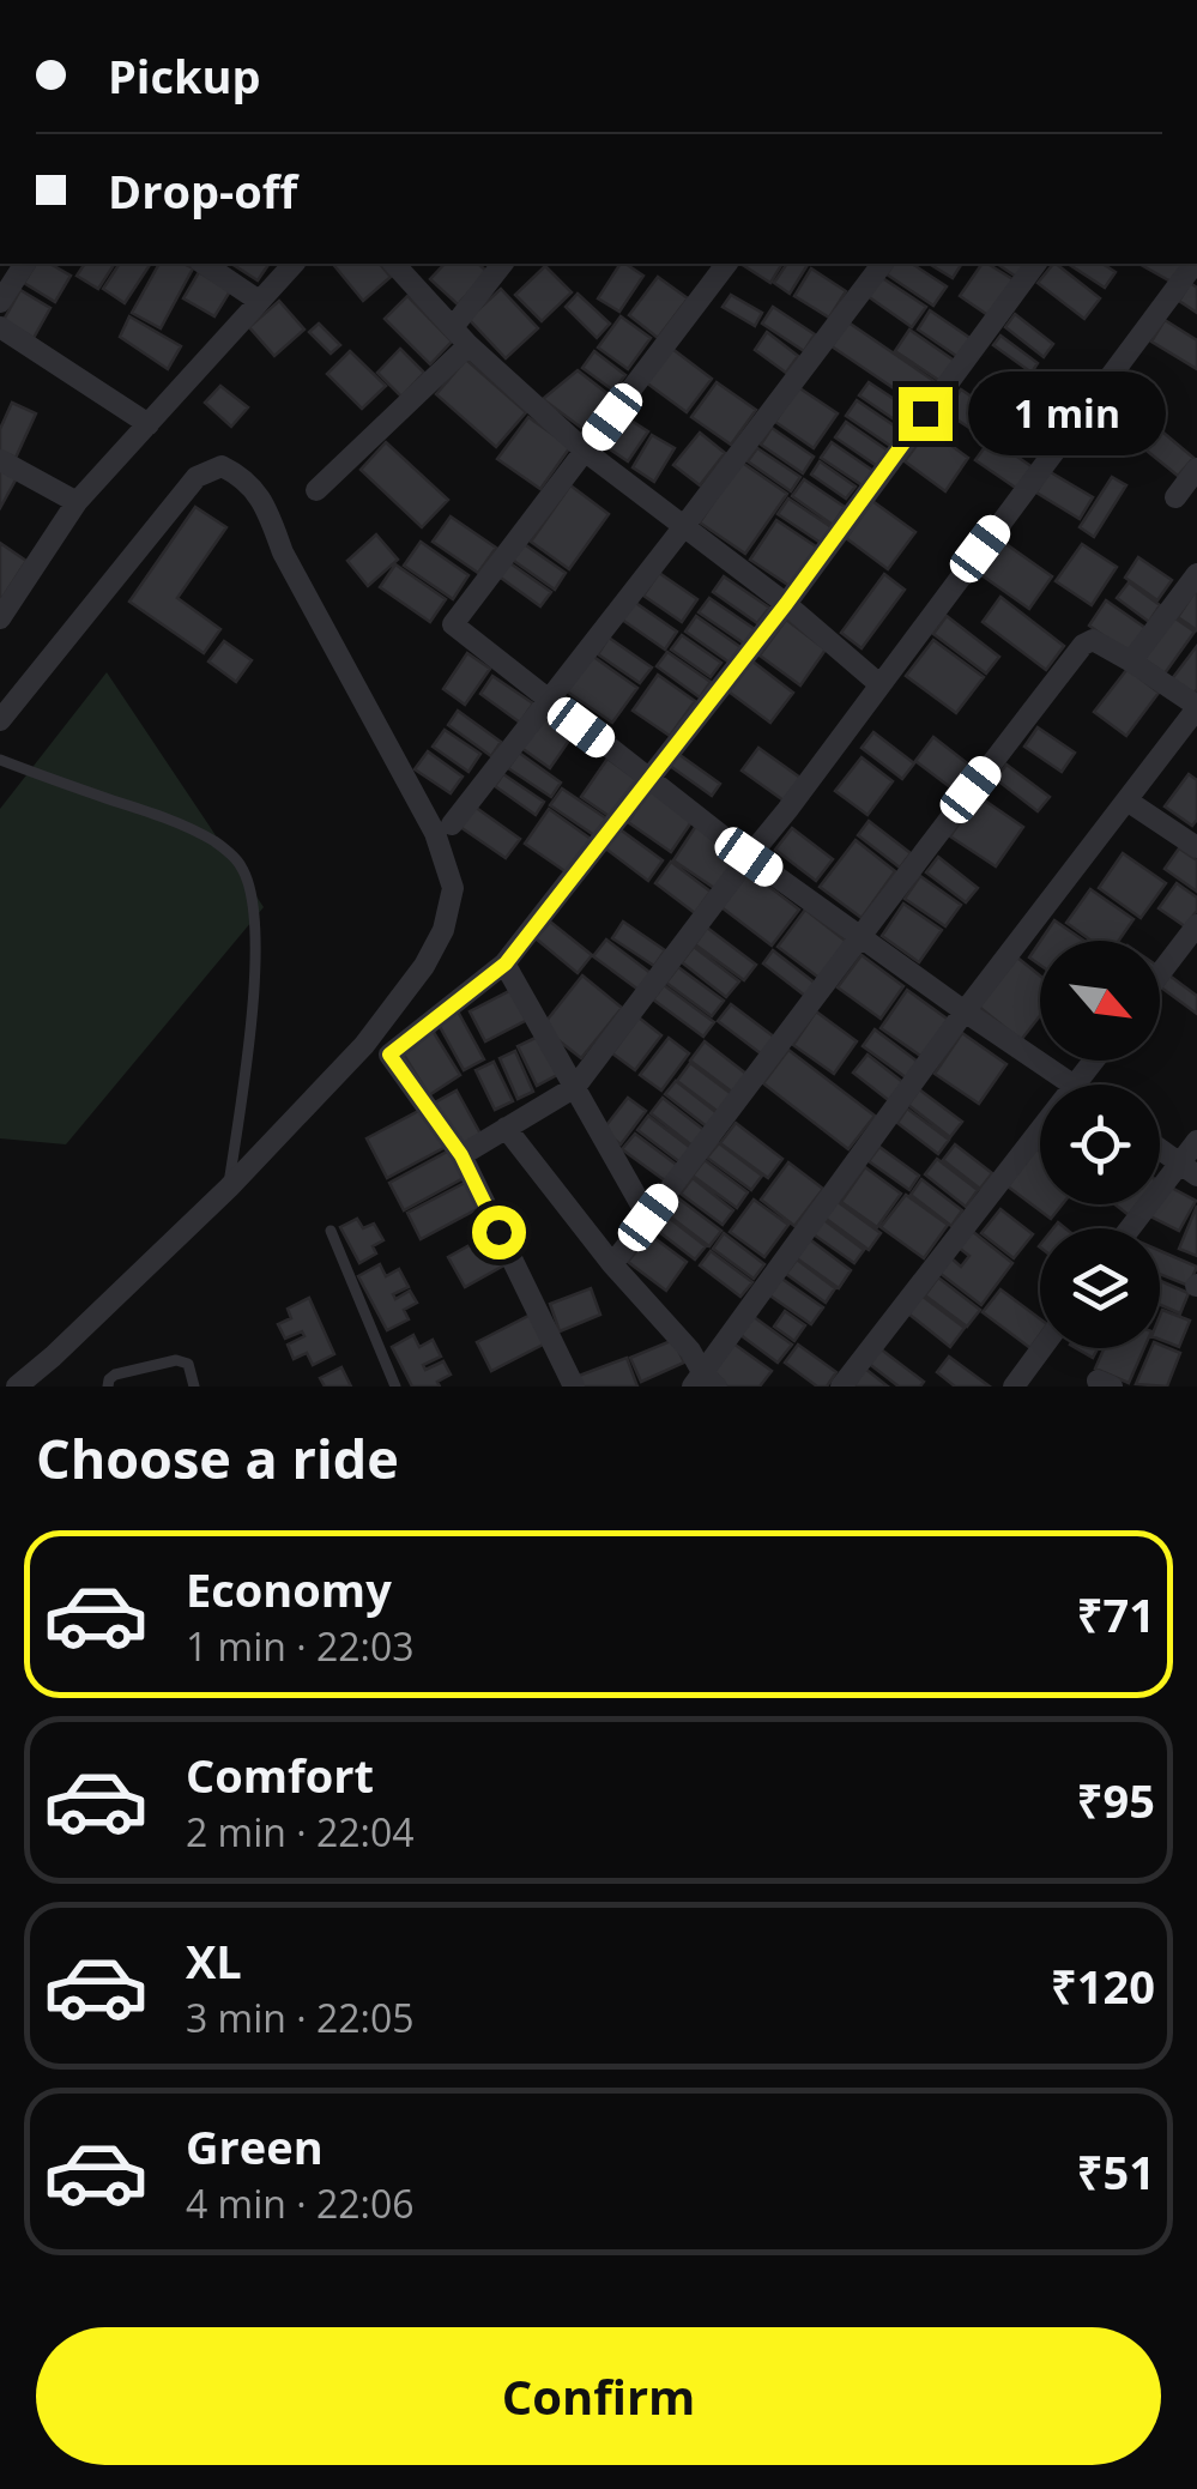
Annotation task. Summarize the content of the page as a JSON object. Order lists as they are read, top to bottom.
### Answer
{
  "north": "bottom right",
  "page": {
    "banner": ["Pickup", "Drop-off"],
    "bubble": "1 min",
    "heading": "Choose a ride",
    "list": [
      {
        "name": "Economy",
        "note": "1 min · 22:03",
        "value": "₹71"
      },
      {
        "name": "Comfort",
        "note": "2 min · 22:04",
        "value": "₹95"
      },
      {
        "name": "XL",
        "note": "3 min · 22:05",
        "value": "₹120"
      },
      {
        "name": "Green",
        "note": "4 min · 22:06",
        "value": "₹51"
      }
    ],
    "buttons": "Confirm"
  }
}
